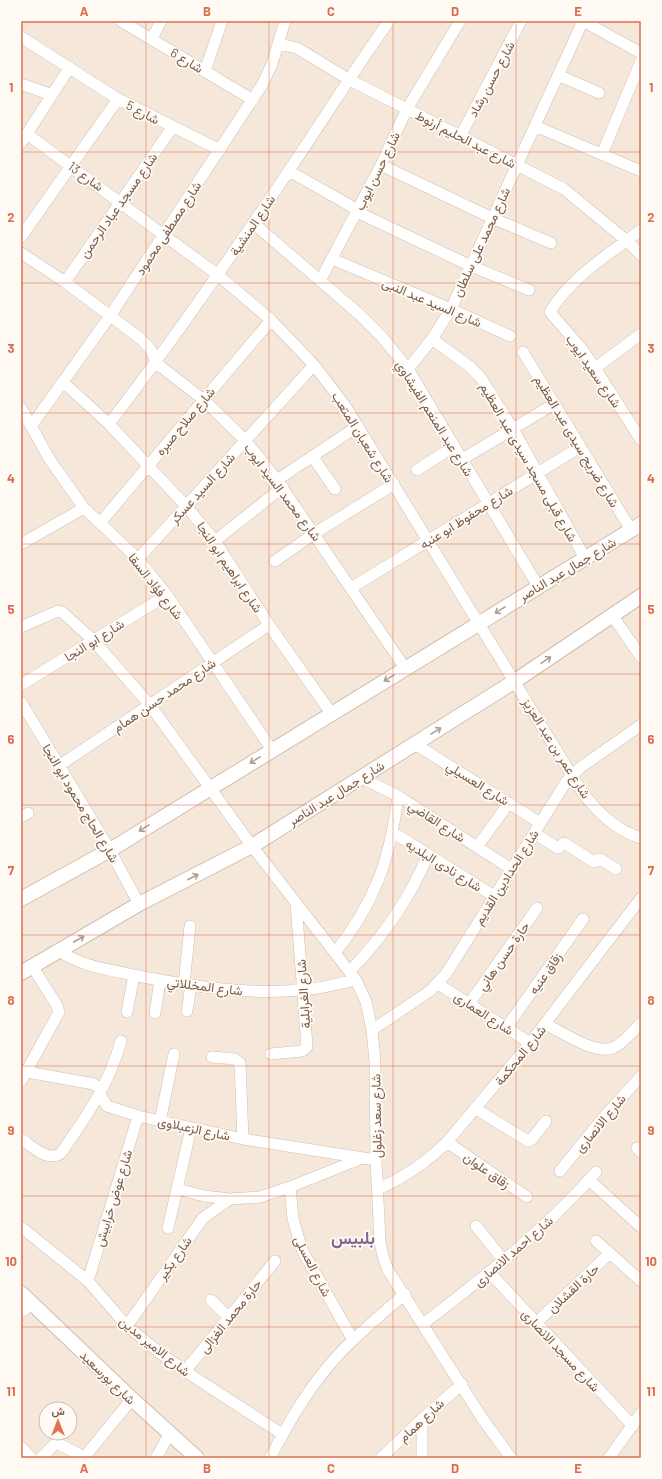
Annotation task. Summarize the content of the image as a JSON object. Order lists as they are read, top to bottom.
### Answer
{
  "streets": {
    "street": [
      "شارع 6",
      "شارع حسن رشاد",
      "شارع 5",
      "شارع عبد الحليم أرنوط",
      "شارع حسن ايوب",
      "شارع 13",
      "شارع مسجد عباد الرحمن",
      "شارع المنشية",
      "شارع مصطفى محمود",
      "شارع محمد على سلطان",
      "شارع السيد عبد النبى",
      "شارع سعيد ايوب",
      "شارع عبد المنعم الفيشاوي",
      "شارع صلاح صبره",
      "شارع شعبان المتعب",
      "شارع ضريح سيدى عبد العظيم",
      "شارع قبلى مسجد سيدى عبد العظيم",
      "شارع السيد عسكر",
      "شارع محمد السيد ايوب",
      "شارع محفوظ ابو عنبه",
      "شارع ابراهيم ابو النجا",
      "شارع جمال عبد الناصر",
      "شارع فؤاد السقا",
      "شارع ابو النجا",
      "شارع محمد حسن همام",
      "شارع عمر بن عبد العزيز",
      "شارع العسيلي",
      "شارع الحاج محمود ابو النجا",
      "شارع القاضي",
      "شارع نادى البلديه",
      "شارع الحدادين القديم",
      "حارة حسن هاني",
      "زقاق عنيه",
      "شارع المخللاتي",
      "شارع الغرابلية",
      "شارع العمارى",
      "شارع المحكمة",
      "شارع سعد زغلول",
      "شارع الانصارى",
      "شارع الزعبلاوى",
      "زقاق علوان",
      "شارع عوض خرابيش",
      "شارع احمد الانصارى",
      "شارع بكير",
      "شارع العسلى",
      "حارة القشلان",
      "حارة محمد الغزالى",
      "شارع الامير مدين",
      "شارع مسجد الانصارى",
      "شارع بورسعيد",
      "شارع همام"
    ]
  },
  "crossings": [
    ["شارع 6", "شارع مصطفى محمود"],
    ["شارع حسن رشاد", "شارع عبد الحليم أرنوط"],
    ["شارع 5", "شارع مسجد عباد الرحمن"],
    ["شارع 5", "شارع مصطفى محمود"],
    ["شارع عبد الحليم أرنوط", "شارع حسن ايوب"],
    ["شارع عبد الحليم أرنوط", "شارع المنشية"],
    ["شارع عبد الحليم أرنوط", "شارع مصطفى محمود"],
    ["شارع عبد الحليم أرنوط", "شارع محمد على سلطان"],
    ["شارع عبد الحليم أرنوط", "شارع سعيد ايوب"],
    ["شارع حسن ايوب", "شارع السيد عبد النبى"],
    ["شارع حسن ايوب", "شارع عبد المنعم الفيشاوي"],
    ["شارع 13", "شارع مسجد عباد الرحمن"],
    ["شارع 13", "شارع مصطفى محمود"],
    ["شارع 13", "شارع شعبان المتعب"],
    ["شارع مسجد عباد الرحمن", "شارع محمد السيد ايوب"],
    ["شارع المنشية", "شارع عبد المنعم الفيشاوي"],
    ["شارع المنشية", "شارع شعبان المتعب"],
    ["شارع المنشية", "شارع محمد السيد ايوب"],
    ["شارع المنشية", "شارع ابراهيم ابو النجا"],
    ["شارع مصطفى محمود", "شارع شعبان المتعب"],
    ["شارع مصطفى محمود", "شارع محمد السيد ايوب"],
    ["شارع مصطفى محمود", "شارع ابراهيم ابو النجا"],
    ["شارع مصطفى محمود", "شارع فؤاد السقا"],
    ["شارع محمد على سلطان", "شارع السيد عبد النبى"],
    ["شارع محمد على سلطان", "شارع عبد المنعم الفيشاوي"],
    ["شارع محمد على سلطان", "شارع قبلى مسجد سيدى عبد العظيم"],
    ["شارع عبد المنعم الفيشاوي", "شارع محفوظ ابو عنبه"],
    ["شارع عبد المنعم الفيشاوي", "شارع جمال عبد الناصر"],
    ["شارع صلاح صبره", "شارع شعبان المتعب"],
    ["شارع صلاح صبره", "شارع محمد السيد ايوب"],
    ["شارع صلاح صبره", "شارع ابراهيم ابو النجا"],
    ["شارع صلاح صبره", "شارع فؤاد السقا"],
    ["شارع شعبان المتعب", "شارع السيد عسكر"],
    ["شارع شعبان المتعب", "شارع محفوظ ابو عنبه"],
    ["شارع شعبان المتعب", "شارع جمال عبد الناصر"],
    ["شارع شعبان المتعب", "شارع عمر بن عبد العزيز"],
    ["شارع ضريح سيدى عبد العظيم", "شارع محفوظ ابو عنبه"],
    ["شارع ضريح سيدى عبد العظيم", "شارع جمال عبد الناصر"],
    ["شارع قبلى مسجد سيدى عبد العظيم", "شارع محفوظ ابو عنبه"],
    ["شارع قبلى مسجد سيدى عبد العظيم", "شارع جمال عبد الناصر"],
    ["شارع السيد عسكر", "شارع محمد السيد ايوب"],
    ["شارع السيد عسكر", "شارع ابراهيم ابو النجا"],
    ["شارع السيد عسكر", "شارع فؤاد السقا"],
    ["شارع محمد السيد ايوب", "شارع محفوظ ابو عنبه"],
    ["شارع محمد السيد ايوب", "شارع جمال عبد الناصر"],
    ["شارع ابراهيم ابو النجا", "شارع جمال عبد الناصر"],
    ["شارع ابراهيم ابو النجا", "شارع محمد حسن همام"],
    ["شارع جمال عبد الناصر", "شارع فؤاد السقا"],
    ["شارع جمال عبد الناصر", "شارع عمر بن عبد العزيز"],
    ["شارع جمال عبد الناصر", "شارع العسيلي"],
    ["شارع جمال عبد الناصر", "شارع الحاج محمود ابو النجا"],
    ["شارع جمال عبد الناصر", "شارع القاضي"],
    ["شارع جمال عبد الناصر", "شارع المخللاتي"],
    ["شارع جمال عبد الناصر", "شارع سعد زغلول"],
    ["شارع فؤاد السقا", "شارع ابو النجا"],
    ["شارع فؤاد السقا", "شارع محمد حسن همام"],
    ["شارع ابو النجا", "شارع سعد زغلول"],
    ["شارع محمد حسن همام", "شارع الحاج محمود ابو النجا"],
    ["شارع محمد حسن همام", "شارع سعد زغلول"],
    ["شارع عمر بن عبد العزيز", "شارع الحدادين القديم"],
    ["شارع العسيلي", "شارع الحدادين القديم"],
    ["شارع القاضي", "شارع الحدادين القديم"],
    ["شارع نادى البلديه", "شارع الحدادين القديم"],
    ["شارع الحدادين القديم", "شارع العمارى"],
    ["شارع الحدادين القديم", "شارع سعد زغلول"],
    ["حارة حسن هاني", "شارع العمارى"],
    ["زقاق عنيه", "شارع العمارى"],
    ["شارع المخللاتي", "شارع الغرابلية"],
    ["شارع المخللاتي", "شارع سعد زغلول"],
    ["شارع الغرابلية", "شارع سعد زغلول"],
    ["شارع العمارى", "شارع المحكمة"],
    ["شارع المحكمة", "شارع سعد زغلول"],
    ["شارع المحكمة", "زقاق علوان"],
    ["شارع سعد زغلول", "شارع الزعبلاوى"],
    ["شارع سعد زغلول", "شارع احمد الانصارى"],
    ["شارع سعد زغلول", "شارع همام"],
    ["شارع الزعبلاوى", "شارع عوض خرابيش"],
    ["شارع عوض خرابيش", "شارع الامير مدين"],
    ["شارع احمد الانصارى", "شارع مسجد الانصارى"],
    ["شارع بكير", "شارع الامير مدين"],
    ["حارة القشلان", "شارع مسجد الانصارى"],
    ["حارة محمد الغزالى", "شارع الامير مدين"]
  ],
  "districts": ["بلبيس"],
  "north": "top",
  "grid": {
    "columns": [
      "A",
      "B",
      "C",
      "D",
      "E"
    ],
    "rows": [
      "1",
      "2",
      "3",
      "4",
      "5",
      "6",
      "7",
      "8",
      "9",
      "10",
      "11"
    ]
  }
}
